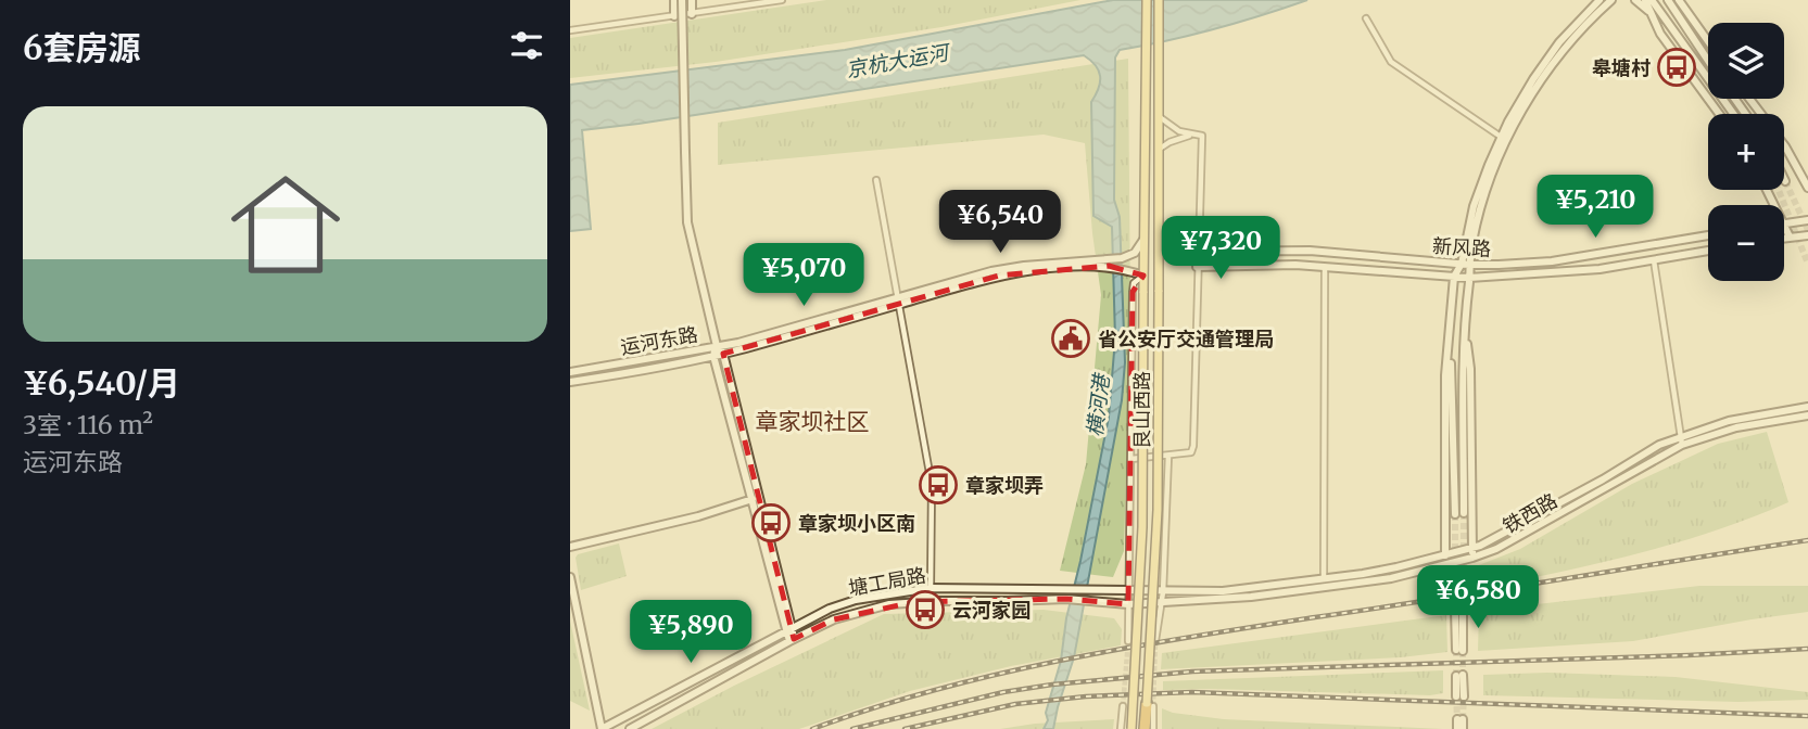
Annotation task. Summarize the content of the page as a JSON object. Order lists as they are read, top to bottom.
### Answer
{
  "streets": {
    "main road": [
      "新风路",
      "运河东路",
      "艮山西路",
      "铁西路",
      "塘工局路"
    ]
  },
  "crossings": [
    ["运河东路", "艮山西路"],
    ["艮山西路", "铁西路"],
    ["艮山西路", "塘工局路"],
    ["铁西路", "塘工局路"]
  ],
  "districts": ["章家坝社区"],
  "water": ["京杭大运河", "横河港"],
  "places": {
    "bus stop": [
      "皋塘村",
      "章家坝弄",
      "章家坝小区南",
      "云河家园"
    ],
    "public building": ["省公安厅交通管理局"]
  },
  "page": {
    "heading": "6套房源",
    "map_buttons": ["+", "−"],
    "list": [
      {
        "name": "¥6,540/月",
        "note": "3室 · 116 m² · 运河东路"
      }
    ],
    "price": [
      "¥5,210",
      "¥6,540",
      "¥7,320",
      "¥5,070",
      "¥6,580",
      "¥5,890"
    ]
  }
}
